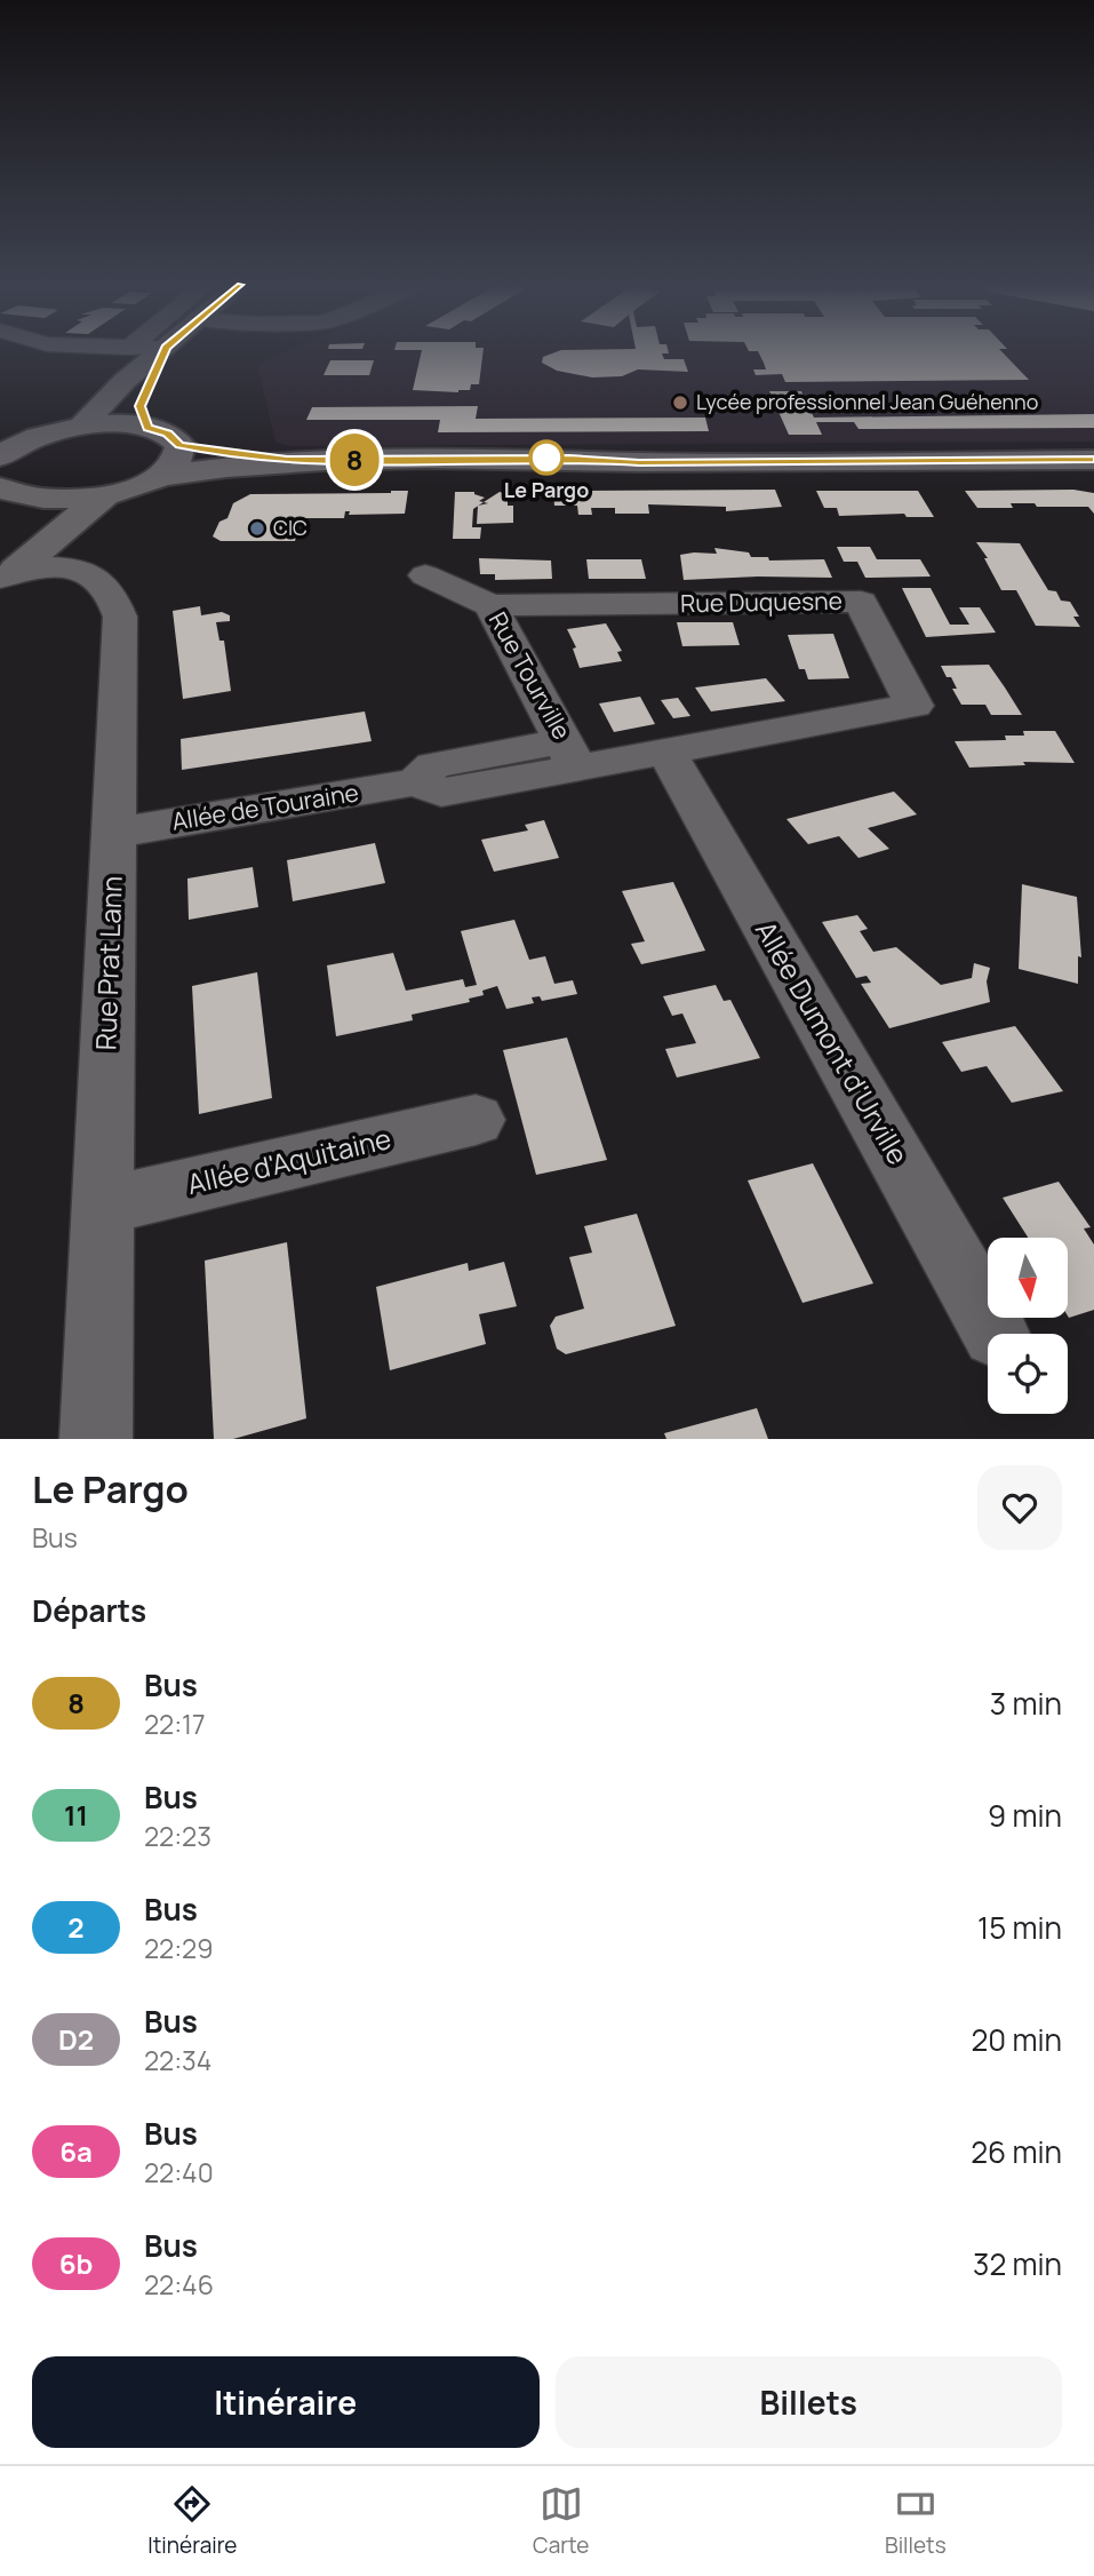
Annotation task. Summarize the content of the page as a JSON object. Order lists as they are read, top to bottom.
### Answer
{
  "streets": {
    "street": [
      "Rue Duquesne",
      "Rue Tourville",
      "Allée de Touraine",
      "Rue Prat Lann",
      "Allée Dumont d'Urville",
      "Allée d'Aquitaine"
    ]
  },
  "crossings": [
    ["Rue Duquesne", "Rue Tourville"],
    ["Rue Duquesne", "Allée de Touraine"],
    ["Rue Duquesne", "Allée Dumont d'Urville"],
    ["Rue Tourville", "Allée de Touraine"],
    ["Allée de Touraine", "Rue Prat Lann"],
    ["Rue Prat Lann", "Allée d'Aquitaine"]
  ],
  "places": ["Lycée professionnel Jean Guéhenno", "Le Pargo", "CIC"],
  "lines": ["bus line 8"],
  "north": "bottom",
  "page": {
    "on_map": "8",
    "heading": [
      ["Le Pargo", "Bus"],
      "Départs"
    ],
    "list": [
      {
        "mark": "8",
        "name": "Bus",
        "note": "22:17",
        "value": "3 min"
      },
      {
        "mark": "11",
        "name": "Bus",
        "note": "22:23",
        "value": "9 min"
      },
      {
        "mark": "2",
        "name": "Bus",
        "note": "22:29",
        "value": "15 min"
      },
      {
        "mark": "D2",
        "name": "Bus",
        "note": "22:34",
        "value": "20 min"
      },
      {
        "mark": "6a",
        "name": "Bus",
        "note": "22:40",
        "value": "26 min"
      },
      {
        "mark": "6b",
        "name": "Bus",
        "note": "22:46",
        "value": "32 min"
      }
    ],
    "buttons": ["Itinéraire", "Billets"],
    "tabs": ["Itinéraire", "Carte", "Billets"]
  }
}
